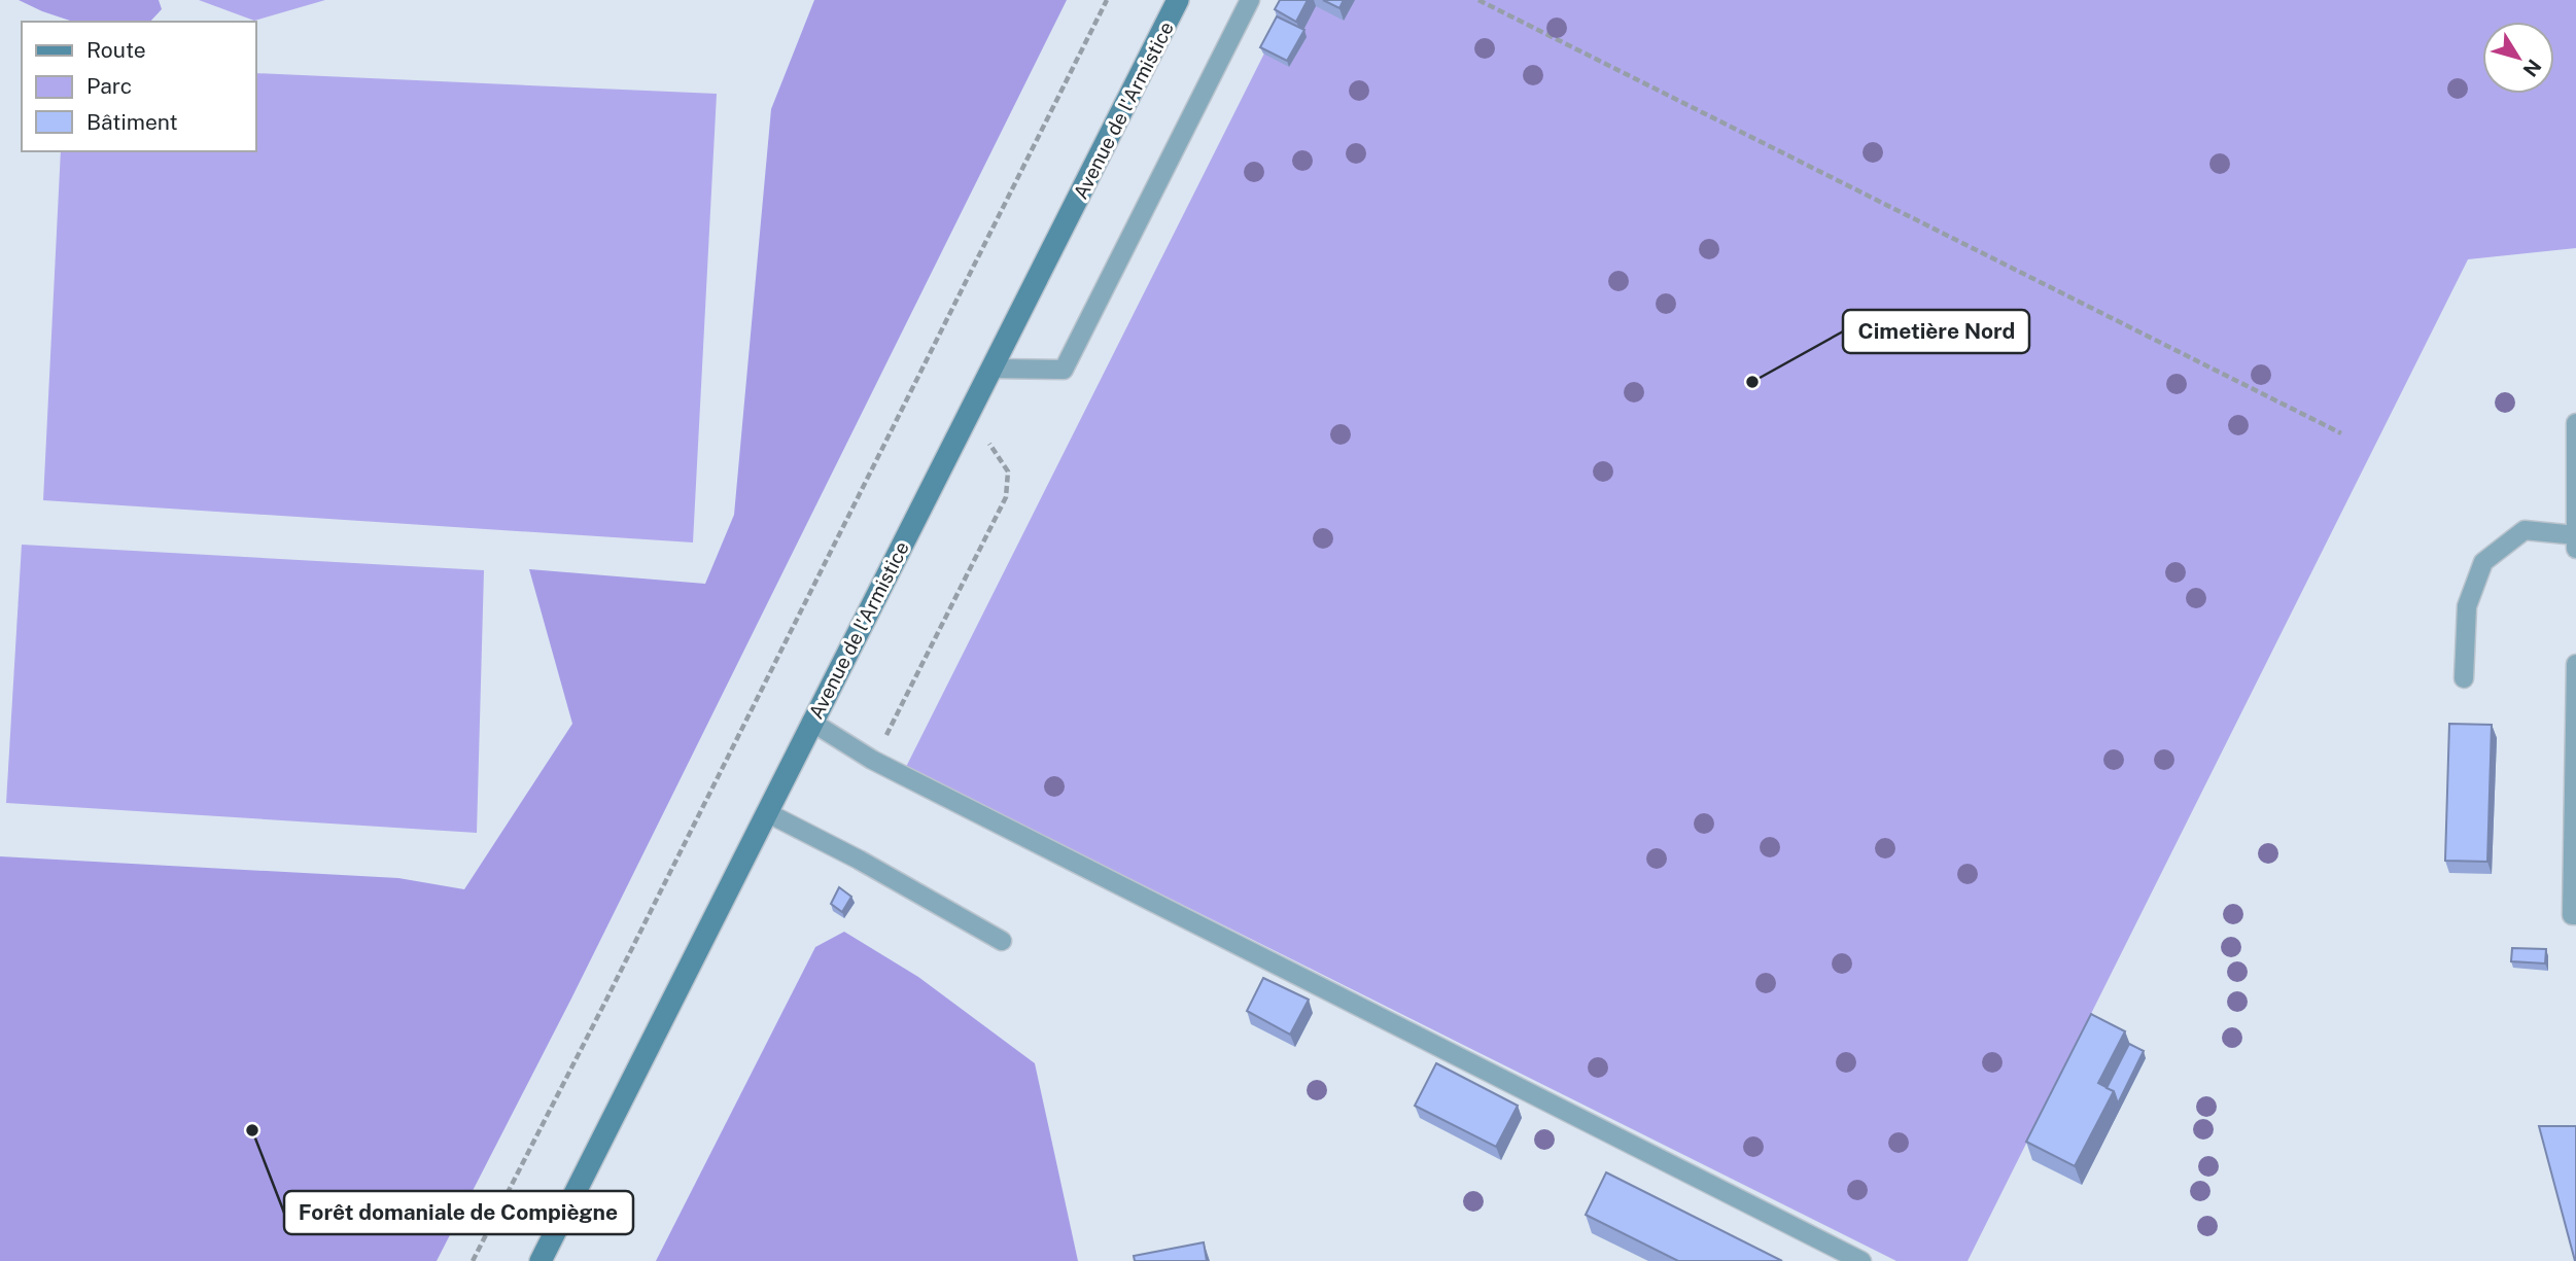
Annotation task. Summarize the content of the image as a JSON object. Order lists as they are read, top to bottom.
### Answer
{
  "streets": {
    "main road": ["Avenue de l'Armistice"]
  },
  "places": ["Cimetière Nord", "Forêt domaniale de Compiègne"],
  "legend": ["Route", "Parc", "Bâtiment"],
  "north": "bottom right"
}
